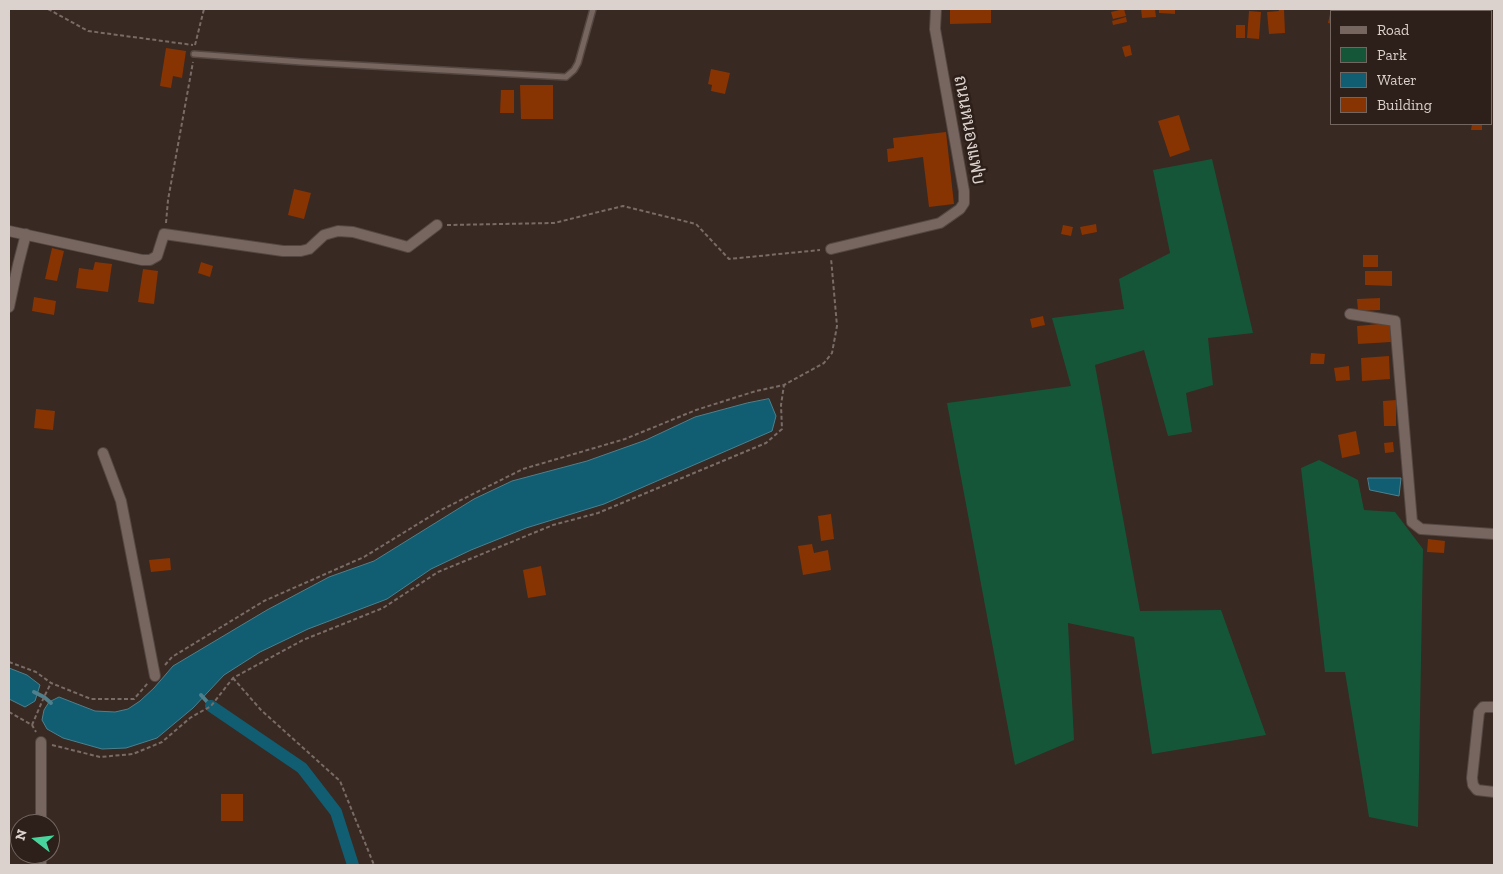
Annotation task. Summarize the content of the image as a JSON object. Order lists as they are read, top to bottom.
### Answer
{
  "streets": {
    "street": ["ถนนหนองแฟบ"]
  },
  "legend": [
    "Road",
    "Park",
    "Water",
    "Building"
  ],
  "north": "left"
}
